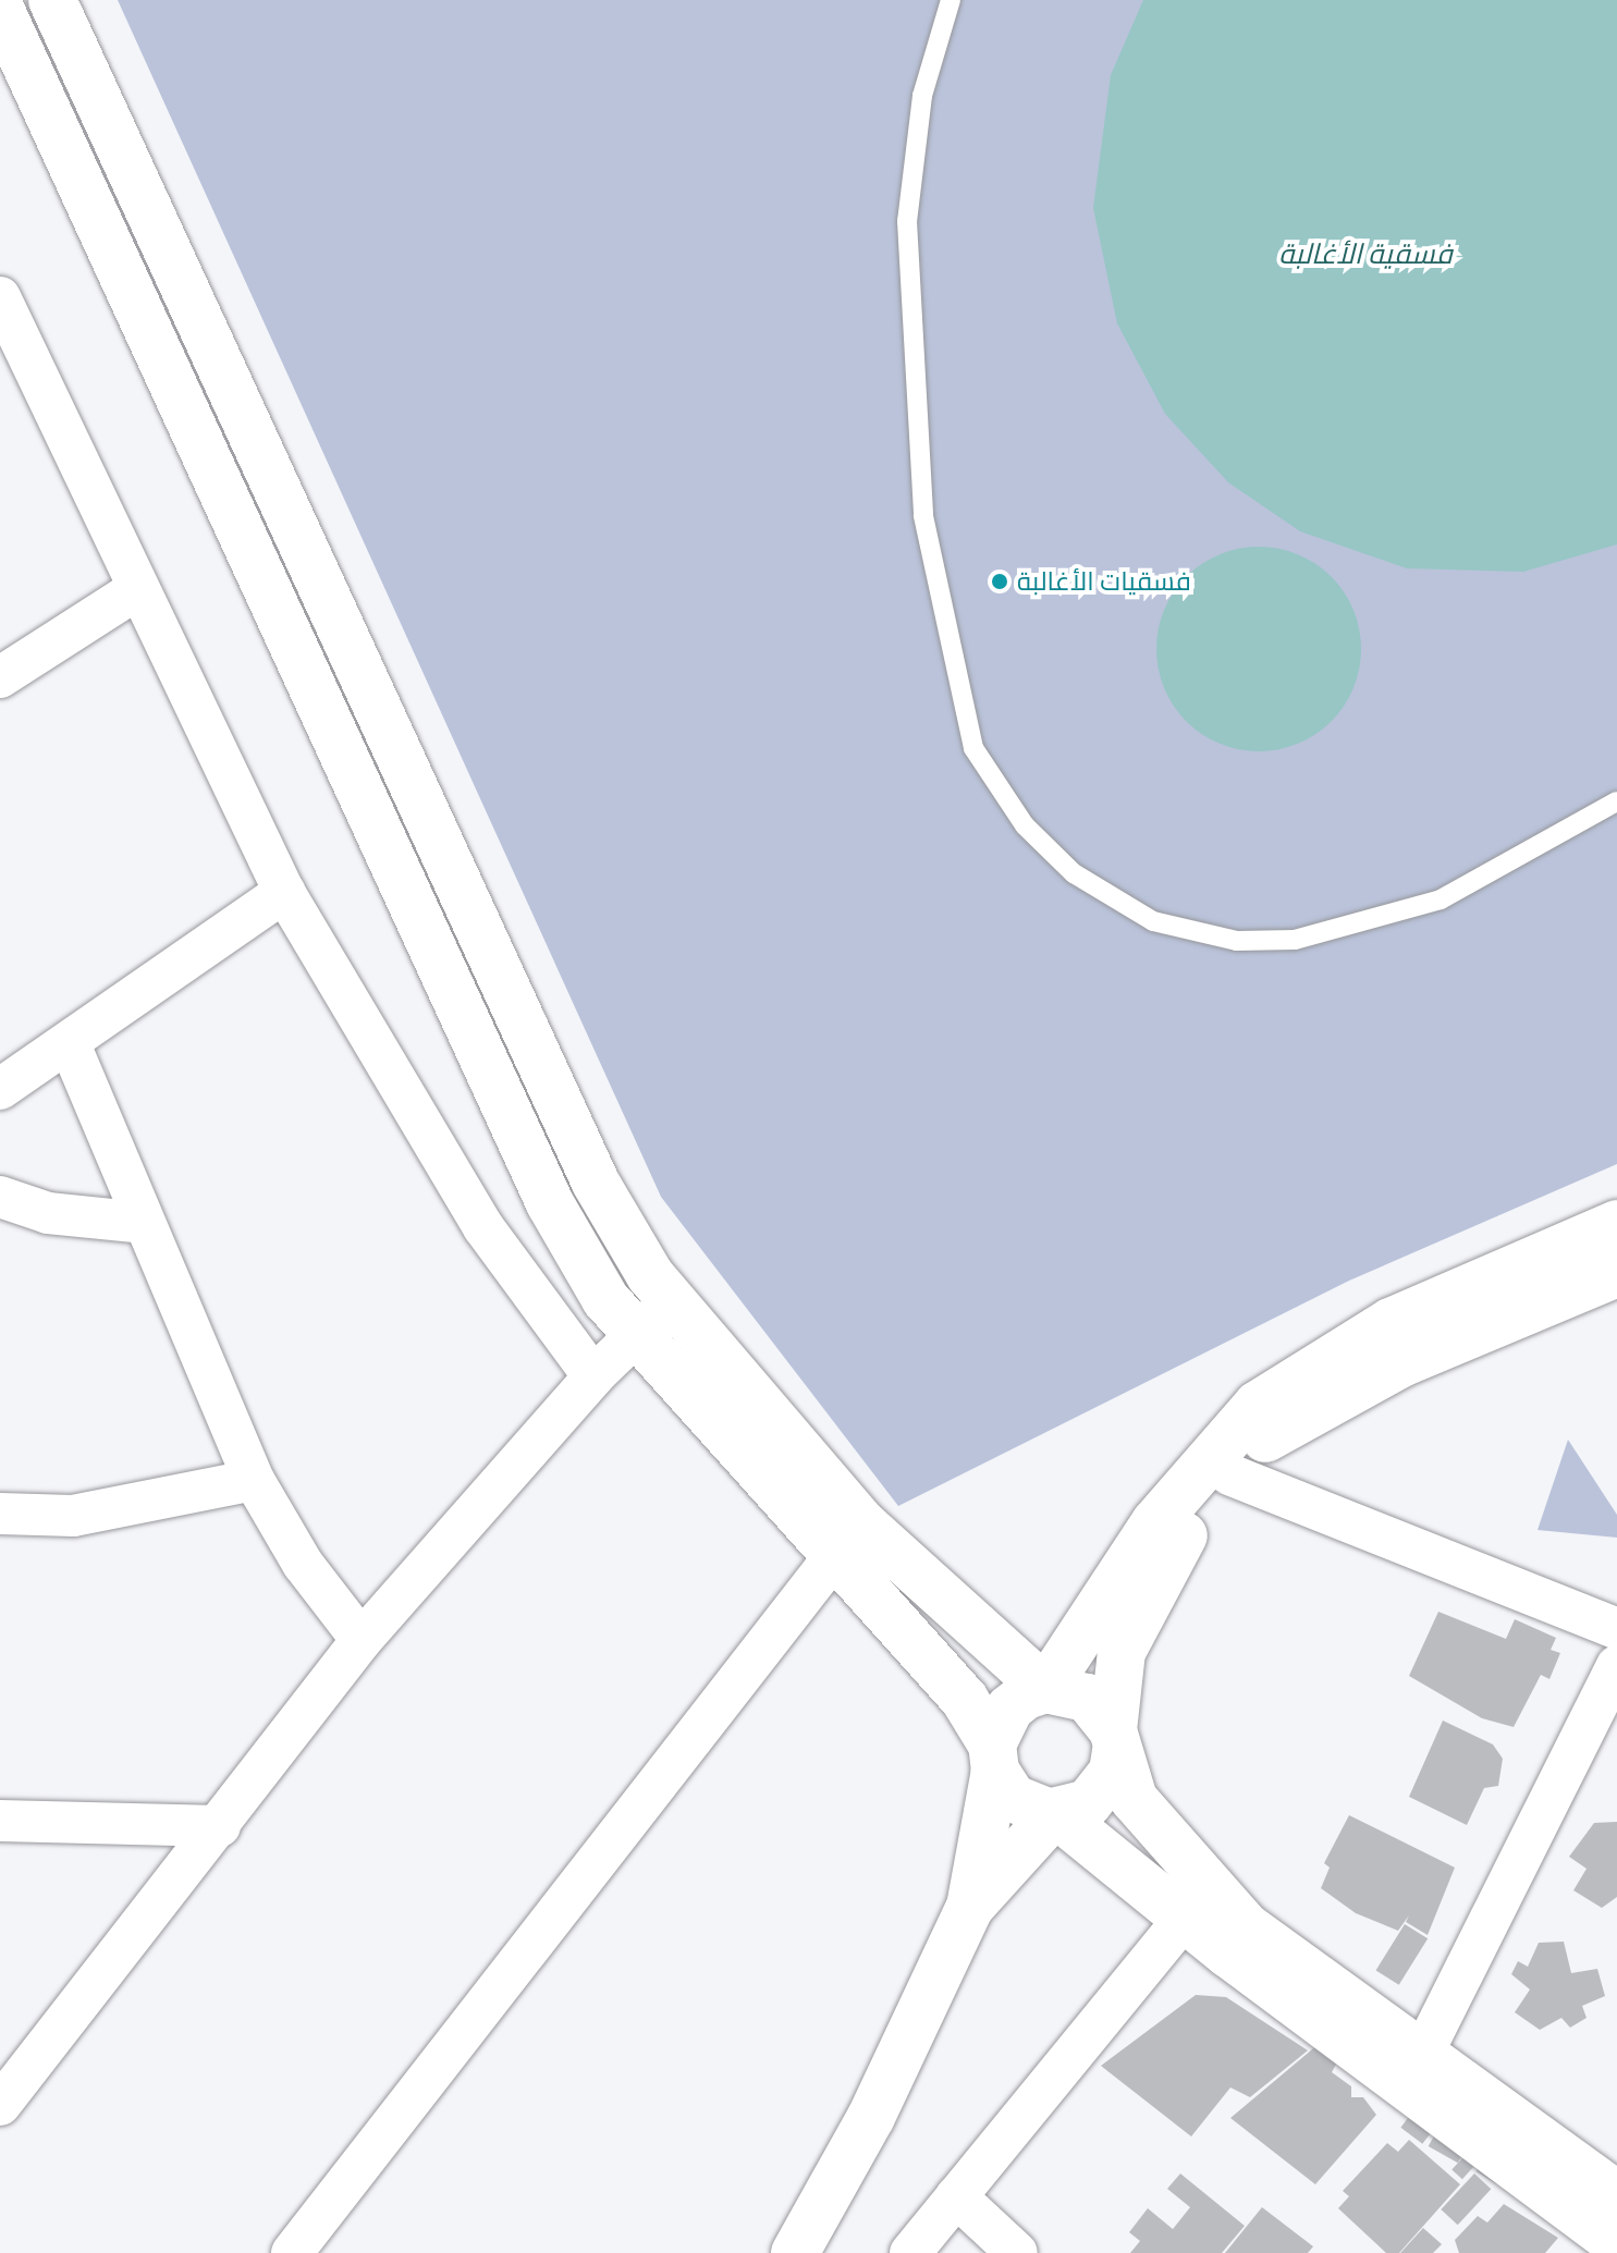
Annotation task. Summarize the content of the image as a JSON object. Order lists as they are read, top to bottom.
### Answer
{
  "water": ["فسقية الأغالبة"],
  "places": ["فسقيات الأغالبة"]
}
